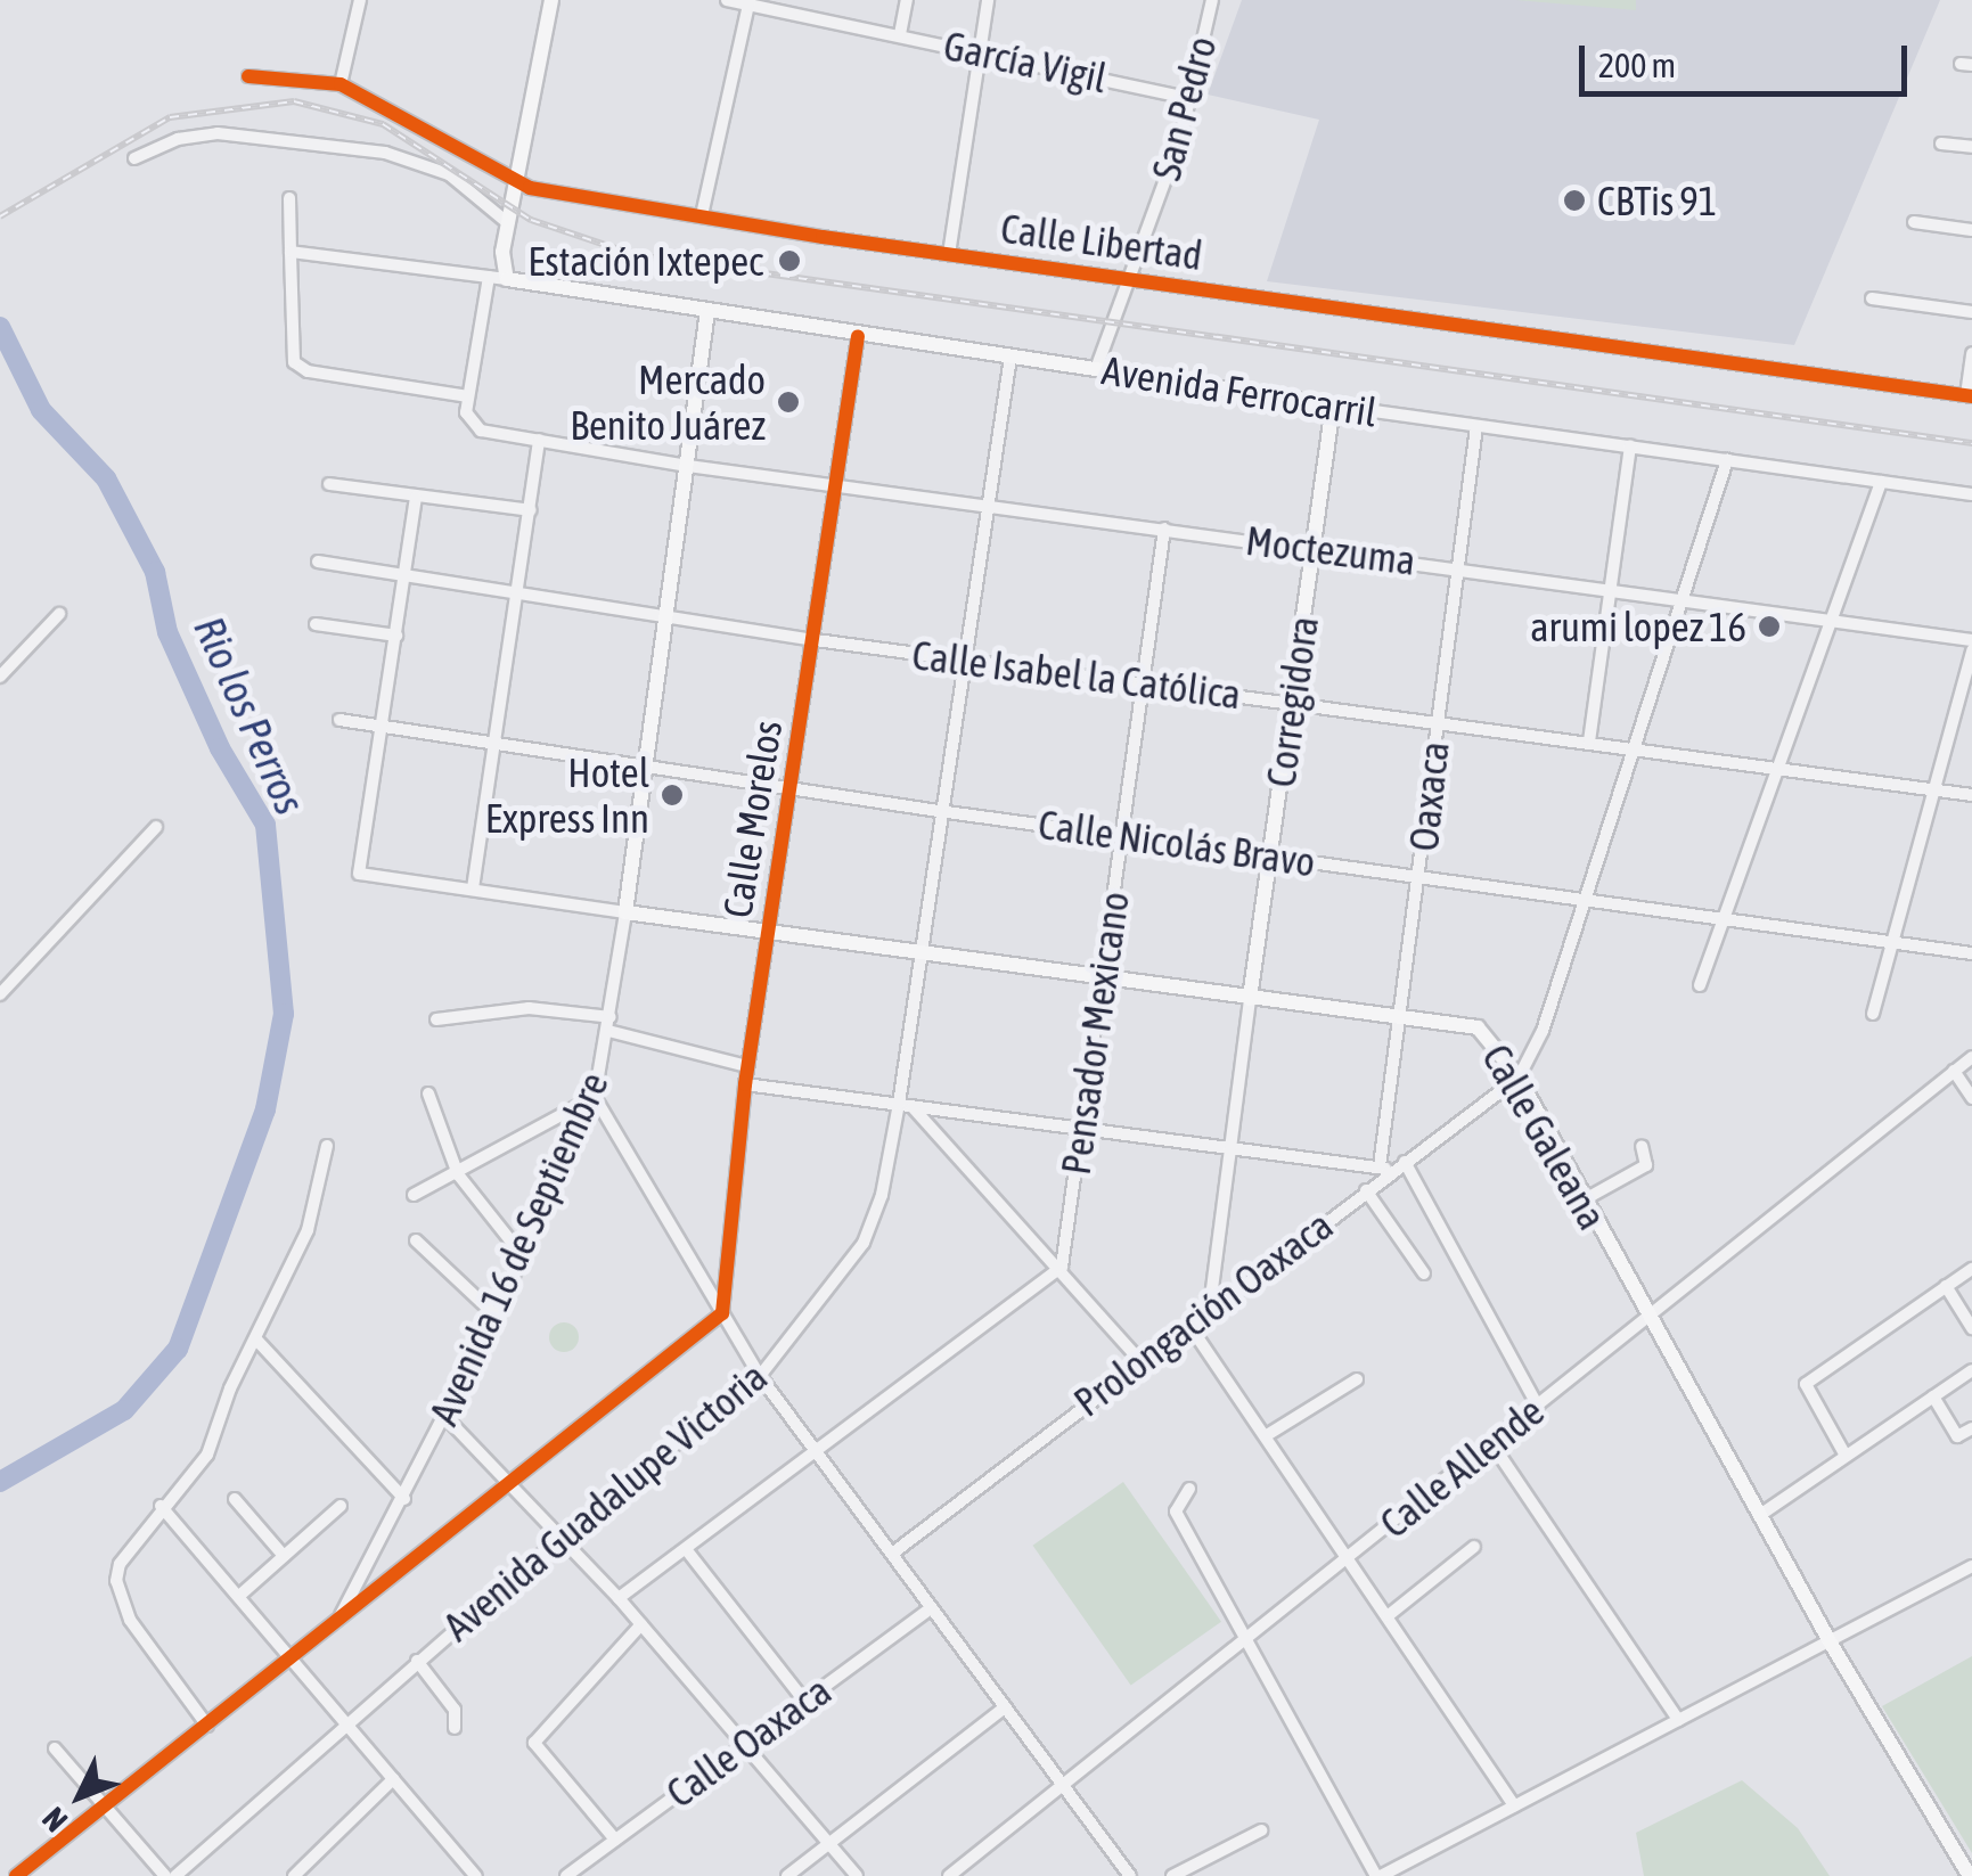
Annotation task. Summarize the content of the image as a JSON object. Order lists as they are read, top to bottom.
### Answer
{
  "streets": {
    "main road": [
      "Avenida Ferrocarril",
      "Corregidora",
      "Calle Galeana",
      "Avenida 16 de Septiembre"
    ],
    "street": [
      "García Vigil",
      "San Pedro",
      "Calle Libertad",
      "Moctezuma",
      "Calle Isabel la Católica",
      "Oaxaca",
      "Calle Morelos",
      "Calle Nicolás Bravo",
      "Pensador Mexicano",
      "Prolongación Oaxaca",
      "Calle Allende",
      "Avenida Guadalupe Victoria",
      "Calle Oaxaca"
    ]
  },
  "crossings": [
    ["García Vigil", "San Pedro"],
    ["San Pedro", "Calle Libertad"],
    ["San Pedro", "Avenida Ferrocarril"],
    ["Avenida Ferrocarril", "Corregidora"],
    ["Avenida Ferrocarril", "Oaxaca"],
    ["Avenida Ferrocarril", "Calle Morelos"],
    ["Avenida Ferrocarril", "Avenida 16 de Septiembre"],
    ["Avenida Ferrocarril", "Avenida Guadalupe Victoria"],
    ["Moctezuma", "Corregidora"],
    ["Moctezuma", "Oaxaca"],
    ["Moctezuma", "Calle Morelos"],
    ["Moctezuma", "Pensador Mexicano"],
    ["Moctezuma", "Avenida 16 de Septiembre"],
    ["Moctezuma", "Avenida Guadalupe Victoria"],
    ["Calle Isabel la Católica", "Corregidora"],
    ["Calle Isabel la Católica", "Oaxaca"],
    ["Calle Isabel la Católica", "Calle Morelos"],
    ["Calle Isabel la Católica", "Pensador Mexicano"],
    ["Calle Isabel la Católica", "Avenida 16 de Septiembre"],
    ["Calle Isabel la Católica", "Avenida Guadalupe Victoria"],
    ["Corregidora", "Calle Nicolás Bravo"],
    ["Corregidora", "Calle Galeana"],
    ["Oaxaca", "Calle Nicolás Bravo"],
    ["Oaxaca", "Calle Galeana"],
    ["Oaxaca", "Prolongación Oaxaca"],
    ["Calle Morelos", "Calle Nicolás Bravo"],
    ["Calle Morelos", "Calle Galeana"],
    ["Calle Nicolás Bravo", "Pensador Mexicano"],
    ["Calle Nicolás Bravo", "Avenida 16 de Septiembre"],
    ["Calle Nicolás Bravo", "Avenida Guadalupe Victoria"],
    ["Pensador Mexicano", "Calle Galeana"],
    ["Calle Galeana", "Avenida 16 de Septiembre"],
    ["Calle Galeana", "Prolongación Oaxaca"],
    ["Calle Galeana", "Calle Allende"],
    ["Calle Galeana", "Avenida Guadalupe Victoria"]
  ],
  "water": ["Rio los Perros"],
  "places": [
    "CBTis 91",
    "Estación Ixtepec",
    "Mercado Benito Juárez",
    "arumi lopez 16",
    "Hotel Express Inn"
  ],
  "scale_bar": "200 m",
  "north": "bottom left"
}
